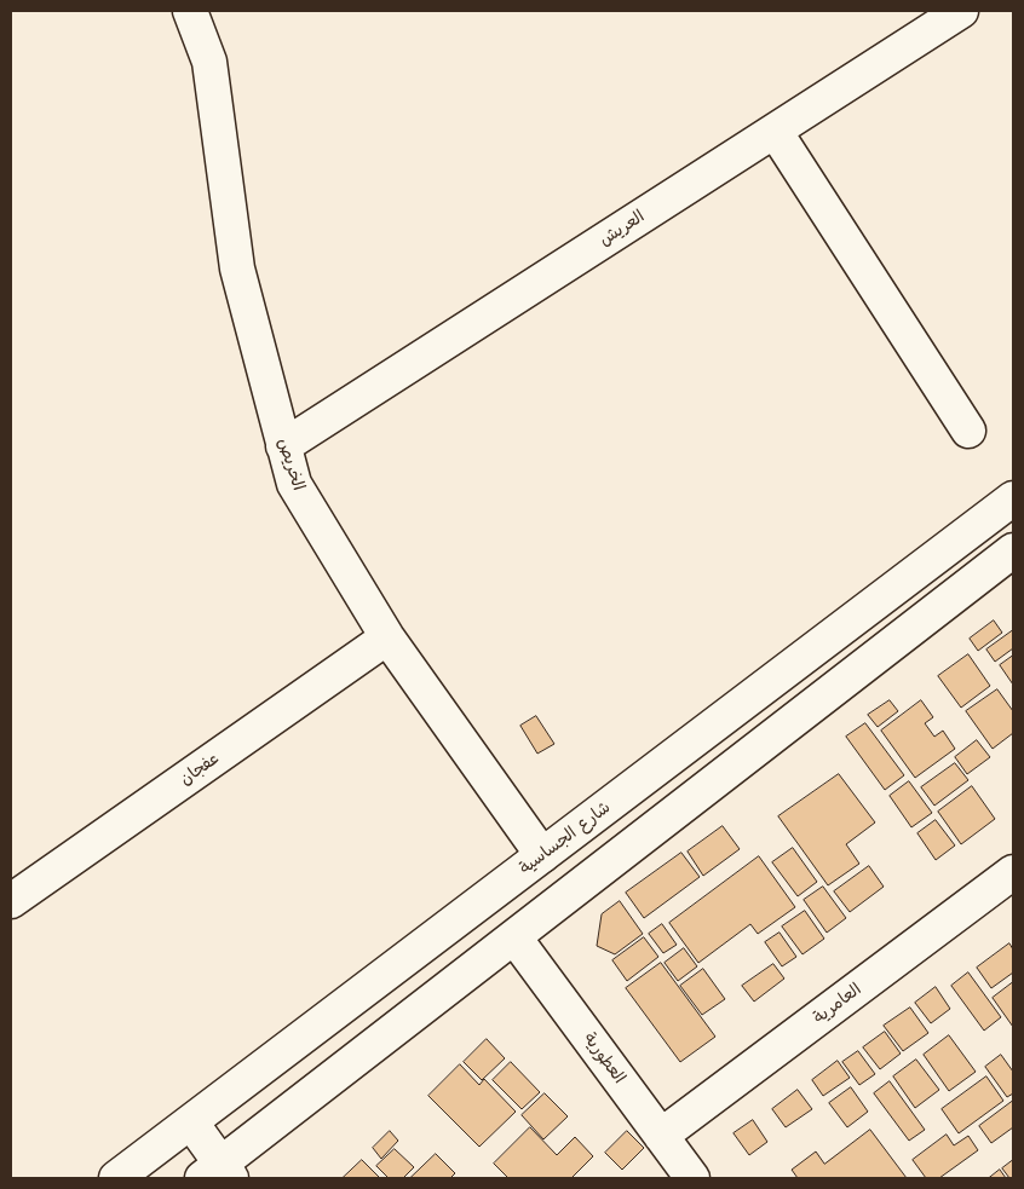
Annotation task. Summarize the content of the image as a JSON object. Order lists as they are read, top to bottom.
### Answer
{
  "streets": {
    "street": [
      "العريش",
      "الخريص",
      "عفجان",
      "شارع الجساسية",
      "العامرية",
      "العطورية"
    ]
  },
  "crossings": [
    ["العريش", "الخريص"],
    ["الخريص", "عفجان"],
    ["الخريص", "شارع الجساسية"],
    ["العامرية", "العطورية"]
  ]
}
